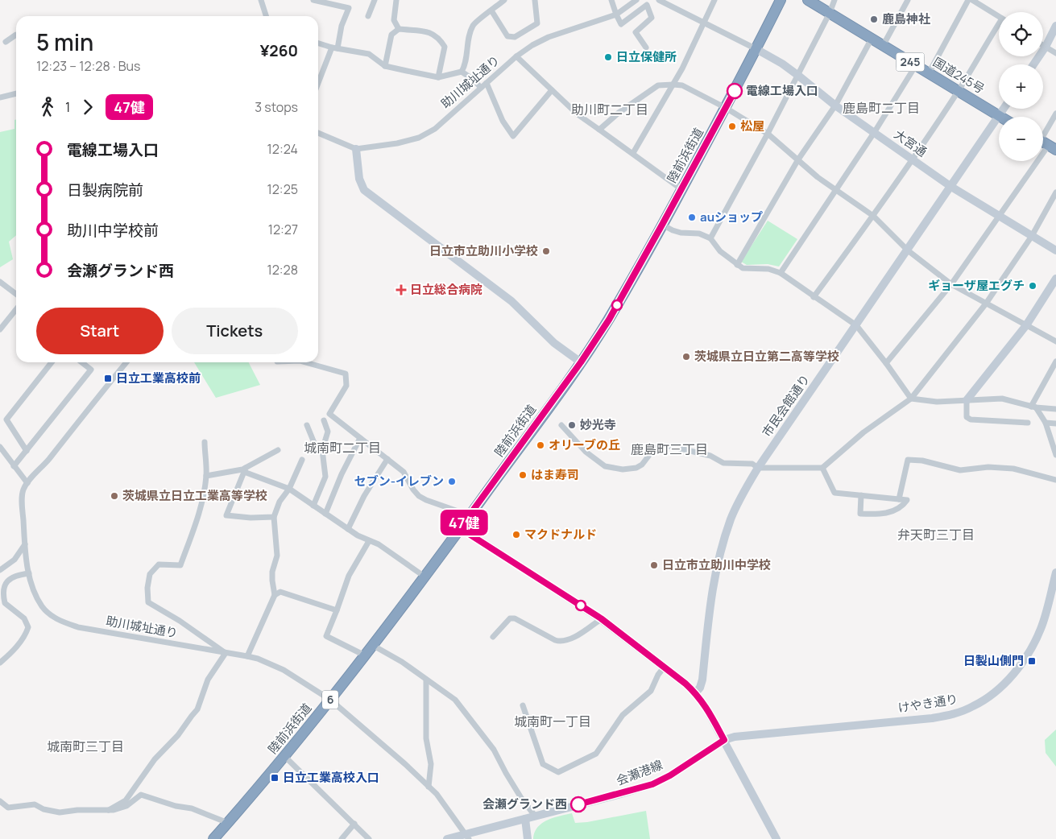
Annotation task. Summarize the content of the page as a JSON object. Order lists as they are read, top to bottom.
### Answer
{
  "streets": {
    "highway": [
      "245",
      "国道245号",
      "陸前浜街道",
      "6"
    ],
    "street": [
      "助川城址通り",
      "大宮通",
      "市民会館通り",
      "けやき通り",
      "会瀬港線"
    ]
  },
  "crossings": [
    ["国道245号", "市民会館通り"],
    ["助川城址通り", "陸前浜街道"],
    ["助川城址通り", "会瀬港線"],
    ["大宮通", "陸前浜街道"],
    ["大宮通", "市民会館通り"],
    ["けやき通り", "会瀬港線"]
  ],
  "districts": [
    "鹿島町二丁目",
    "助川町二丁目",
    "城南町二丁目",
    "鹿島町三丁目",
    "弁天町三丁目",
    "城南町一丁目",
    "城南町三丁目"
  ],
  "places": {
    "other": [
      "鹿島神社",
      "日立保健所",
      "電線工場入口",
      "松屋",
      "auショップ",
      "日立市立助川小学校",
      "ギョーザ屋エグチ",
      "茨城県立日立第二高等学校",
      "妙光寺",
      "オリーブの丘",
      "はま寿司",
      "セブン-イレブン",
      "茨城県立日立工業高等学校",
      "マクドナルド",
      "日立市立助川中学校",
      "会瀬グランド西"
    ],
    "health": ["日立総合病院"],
    "transit": ["日立工業高校前", "日製山側門", "日立工業高校入口"]
  },
  "lines": ["bus line 47健"],
  "page": {
    "on_map": "47健",
    "map_buttons": ["+", "−"],
    "heading": ["5 min", "12:23 – 12:28 · Bus", "¥260"],
    "legs": ["1", "47健", "3 stops"],
    "list": [
      {
        "name": "電線工場入口",
        "value": "12:24"
      },
      {
        "name": "日製病院前",
        "value": "12:25"
      },
      {
        "name": "助川中学校前",
        "value": "12:27"
      },
      {
        "name": "会瀬グランド西",
        "value": "12:28"
      }
    ],
    "buttons": ["Start", "Tickets"]
  }
}
